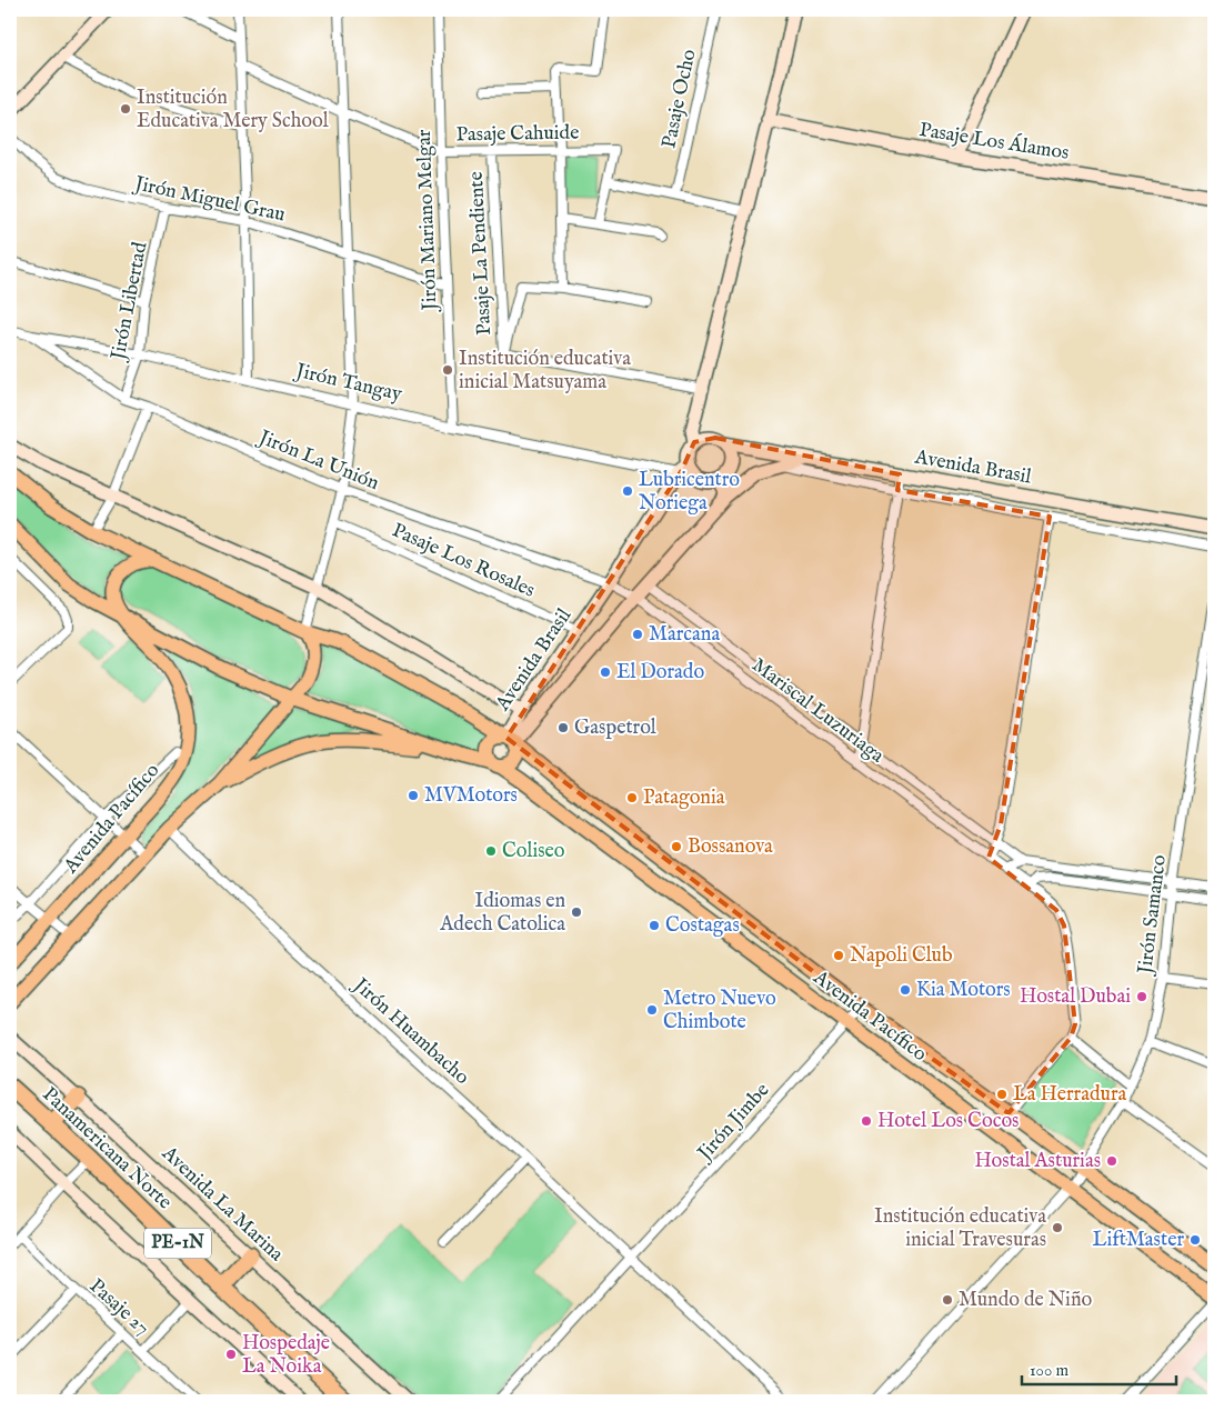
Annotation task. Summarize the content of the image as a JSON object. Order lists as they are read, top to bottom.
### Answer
{
  "streets": {
    "highway": ["Panamericana Norte", "PE-1N"],
    "main road": [
      "Pasaje Los Álamos",
      "Avenida Brasil",
      "Avenida Pacífico",
      "Avenida La Marina"
    ],
    "street": [
      "Pasaje Ocho",
      "Pasaje Cahuide",
      "Jirón Miguel Grau",
      "Jirón Mariano Melgar",
      "Pasaje La Pendiente",
      "Jirón Libertad",
      "Jirón Tangay",
      "Jirón La Unión",
      "Pasaje Los Rosales",
      "Mariscal Luzuriaga",
      "Jirón Samanco",
      "Jirón Huambacho",
      "Jirón Jimbe",
      "Pasaje 27"
    ]
  },
  "crossings": [
    ["Pasaje Cahuide", "Jirón Mariano Melgar"],
    ["Pasaje Cahuide", "Pasaje La Pendiente"],
    ["Jirón Miguel Grau", "Jirón Mariano Melgar"],
    ["Jirón Miguel Grau", "Jirón Libertad"],
    ["Jirón Mariano Melgar", "Jirón Tangay"],
    ["Jirón Libertad", "Jirón Tangay"],
    ["Jirón Libertad", "Jirón La Unión"],
    ["Jirón Tangay", "Jirón La Unión"],
    ["Jirón Tangay", "Avenida Brasil"],
    ["Jirón La Unión", "Avenida Brasil"],
    ["Jirón La Unión", "Mariscal Luzuriaga"],
    ["Avenida Brasil", "Pasaje Los Rosales"],
    ["Avenida Brasil", "Mariscal Luzuriaga"],
    ["Avenida Brasil", "Avenida Pacífico"],
    ["Avenida Pacífico", "Jirón Samanco"],
    ["Avenida Pacífico", "Jirón Jimbe"],
    ["Jirón Huambacho", "Jirón Jimbe"]
  ],
  "places": [
    "Institución Educativa Mery School",
    "Institución educativa inicial Matsuyama",
    "Lubricentro Noriega",
    "Marcana",
    "El Dorado",
    "Gaspetrol",
    "MVMotors",
    "Patagonia",
    "Bossanova",
    "Coliseo",
    "Idiomas en Adech Catolica",
    "Costagas",
    "Napoli Club",
    "Kia Motors",
    "Hostal Dubai",
    "Metro Nuevo Chimbote",
    "La Herradura",
    "Hotel Los Cocos",
    "Hostal Asturias",
    "Institución educativa inicial Travesuras",
    "LiftMaster",
    "Mundo de Niño",
    "Hospedaje La Noika"
  ],
  "scale_bar": "100 m"
}
